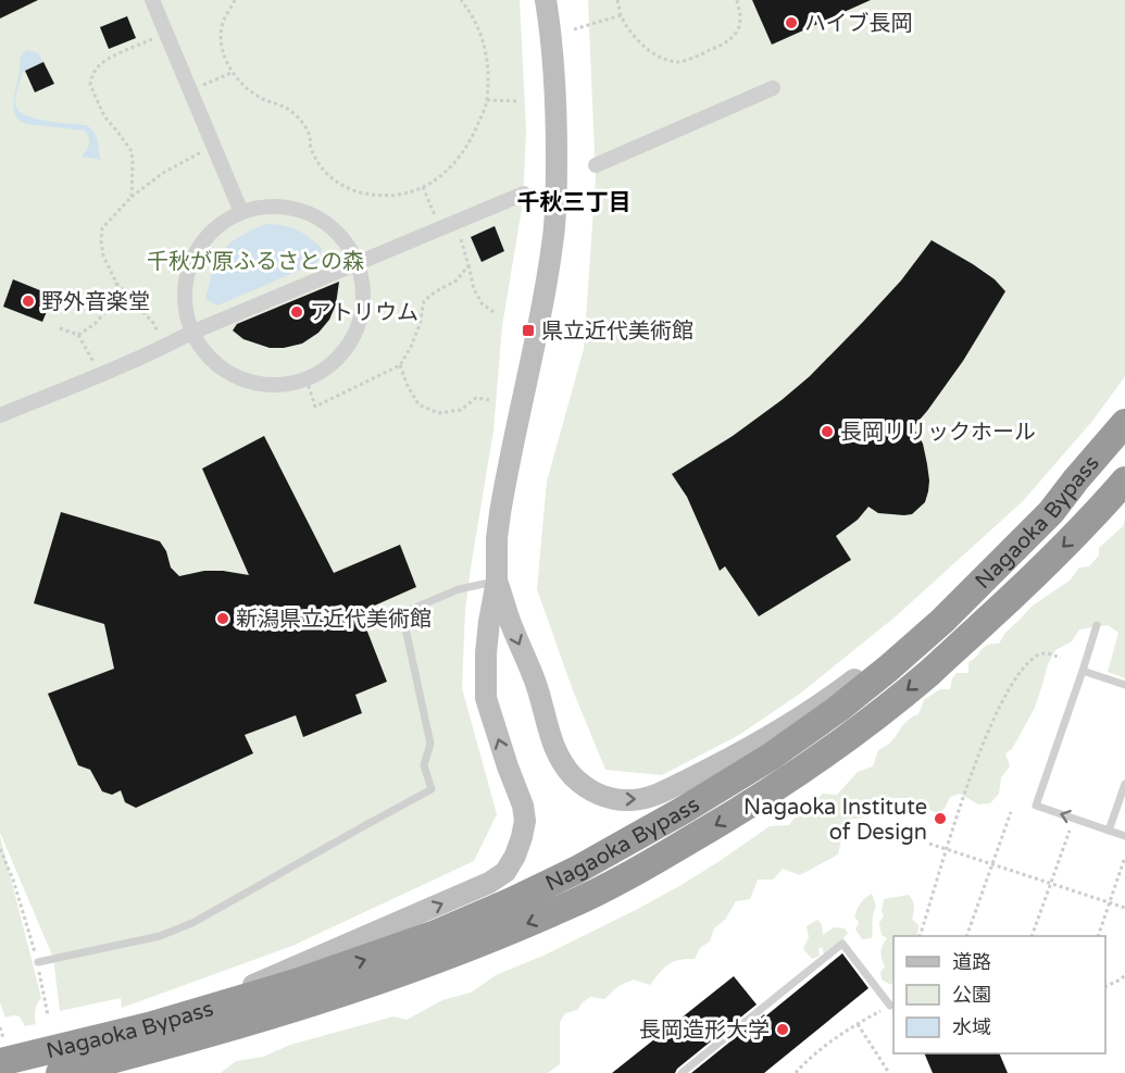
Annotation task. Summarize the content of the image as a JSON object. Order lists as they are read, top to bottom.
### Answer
{
  "streets": {
    "highway": ["Nagaoka Bypass"]
  },
  "districts": ["千秋三丁目"],
  "parks": ["千秋が原ふるさとの森"],
  "places": {
    "other": [
      "ハイブ長岡",
      "野外音楽堂",
      "アトリウム",
      "長岡リリックホール",
      "新潟県立近代美術館",
      "Nagaoka Institute of Design",
      "長岡造形大学"
    ],
    "transit": ["県立近代美術館"]
  },
  "legend": ["道路", "公園", "水域"]
}
